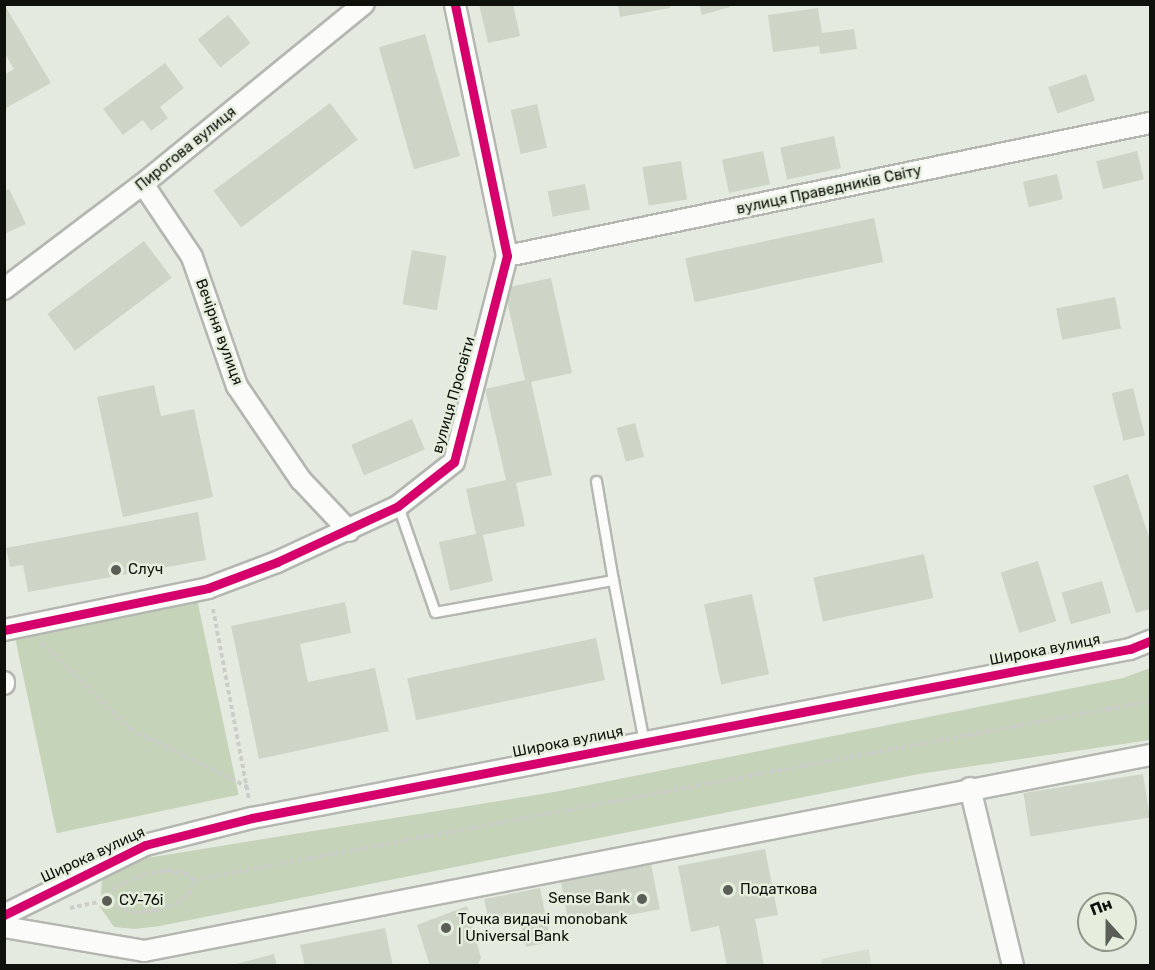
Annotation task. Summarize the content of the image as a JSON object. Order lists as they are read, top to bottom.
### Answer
{
  "streets": {
    "street": [
      "Пирогова вулиця",
      "вулиця Праведників Світу",
      "Вечірня вулиця",
      "вулиця Просвіти",
      "Широка вулиця"
    ]
  },
  "crossings": [
    ["Пирогова вулиця", "Вечірня вулиця"],
    ["вулиця Праведників Світу", "вулиця Просвіти"],
    ["Вечірня вулиця", "вулиця Просвіти"]
  ],
  "places": [
    "Случ",
    "Податкова",
    "Sense Bank",
    "СУ-76і",
    "Точка видачі monobank | Universal Bank"
  ],
  "north": "top"
}
